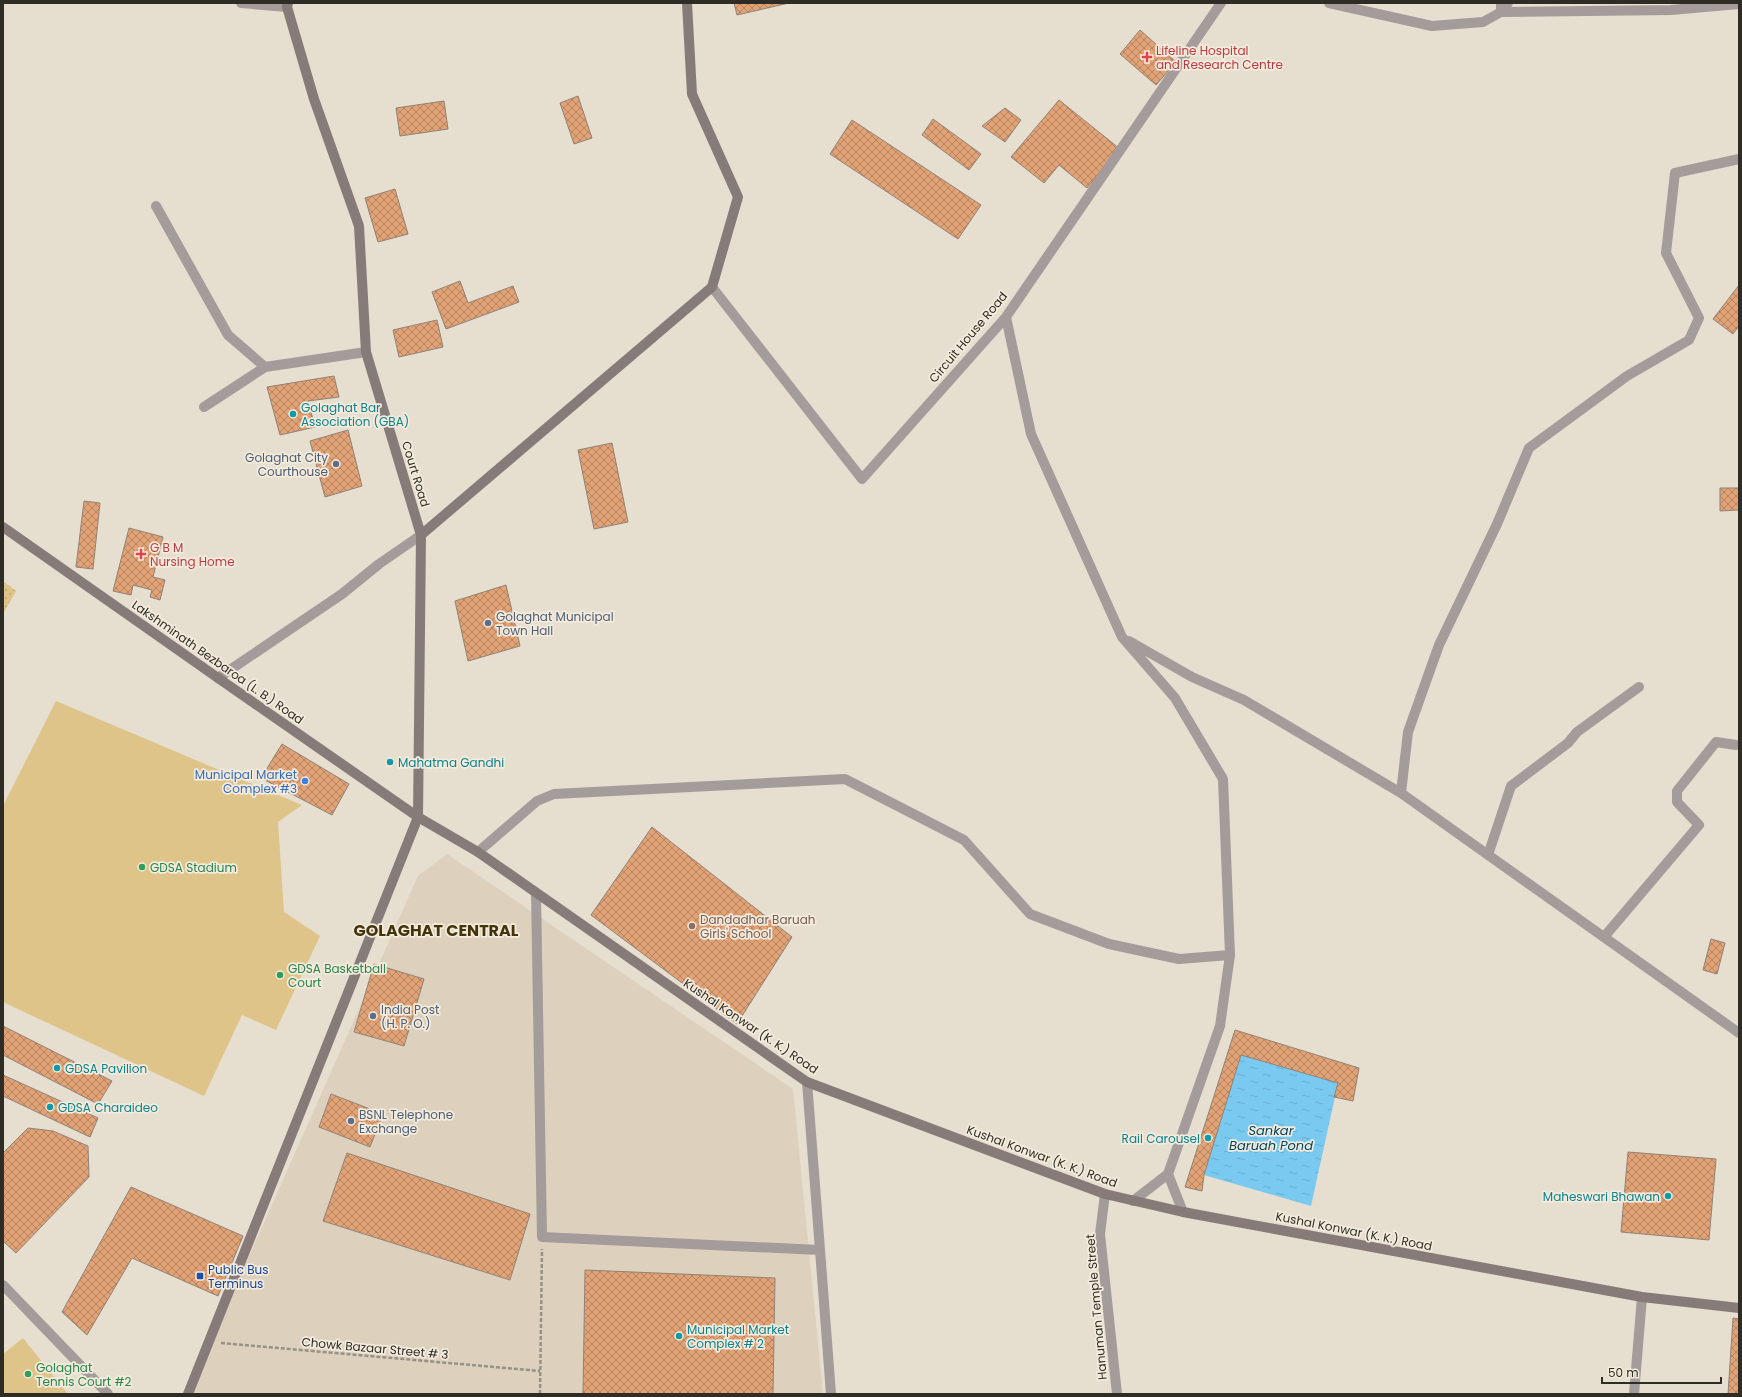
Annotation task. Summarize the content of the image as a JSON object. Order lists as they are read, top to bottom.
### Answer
{
  "streets": {
    "main road": ["Court Road", "Lakshminath Bezbaroa (L. B.) Road", "Kushal Konwar (K. K.) Road"],
    "street": ["Circuit House Road", "Hanuman Temple Street"],
    "path": ["Chowk Bazaar Street # 3"]
  },
  "crossings": [
    ["Court Road", "Lakshminath Bezbaroa (L. B.) Road"],
    ["Court Road", "Kushal Konwar (K. K.) Road"],
    ["Lakshminath Bezbaroa (L. B.) Road", "Kushal Konwar (K. K.) Road"],
    ["Kushal Konwar (K. K.) Road", "Hanuman Temple Street"]
  ],
  "districts": ["GOLAGHAT CENTRAL"],
  "water": ["Sankar Baruah Pond"],
  "places": {
    "health": ["Lifeline Hospital and Research Centre", "G B M Nursing Home"],
    "other": [
      "Golaghat Bar Association (GBA)",
      "Golaghat City Courthouse",
      "Golaghat Municipal Town Hall",
      "Mahatma Gandhi",
      "Municipal Market Complex #3",
      "GDSA Stadium",
      "Dandadhar Baruah Girls' School",
      "GDSA Basketball Court",
      "India Post (H. P. O.)",
      "GDSA Pavilion",
      "GDSA Charaideo",
      "BSNL Telephone Exchange",
      "Rail Carousel",
      "Maheswari Bhawan",
      "Municipal Market Complex # 2",
      "Golaghat Tennis Court #2"
    ],
    "transit": ["Public Bus Terminus"]
  },
  "scale_bar": "50 m"
}
